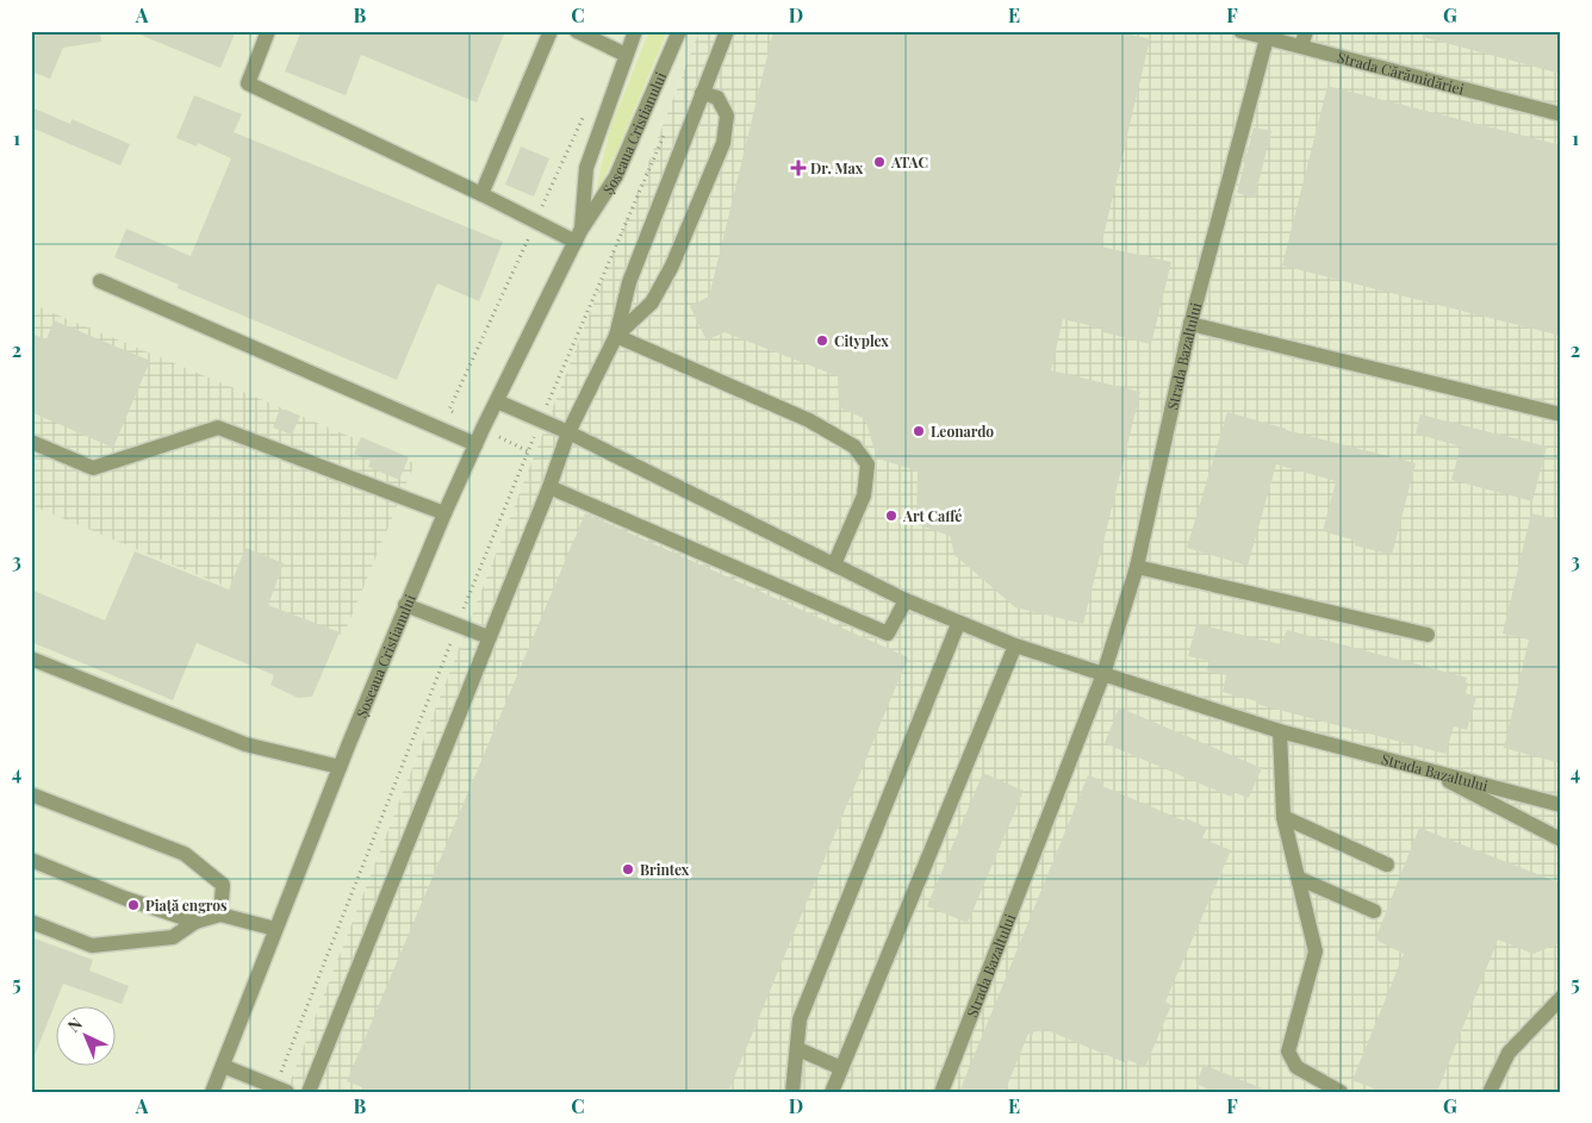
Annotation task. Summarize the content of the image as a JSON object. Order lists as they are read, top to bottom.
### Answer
{
  "streets": {
    "street": ["Strada Cărămidăriei", "Șoseaua Cristianului", "Strada Bazaltului"]
  },
  "crossings": [
    ["Strada Cărămidăriei", "Strada Bazaltului"],
    ["Șoseaua Cristianului", "Strada Bazaltului"]
  ],
  "places": {
    "other": [
      "ATAC",
      "Cityplex",
      "Leonardo",
      "Art Caffé",
      "Brintex",
      "Piață engros"
    ],
    "health": ["Dr. Max"]
  },
  "north": "top left",
  "grid": {
    "columns": [
      "A",
      "B",
      "C",
      "D",
      "E",
      "F",
      "G"
    ],
    "rows": [
      "1",
      "2",
      "3",
      "4",
      "5"
    ]
  }
}
